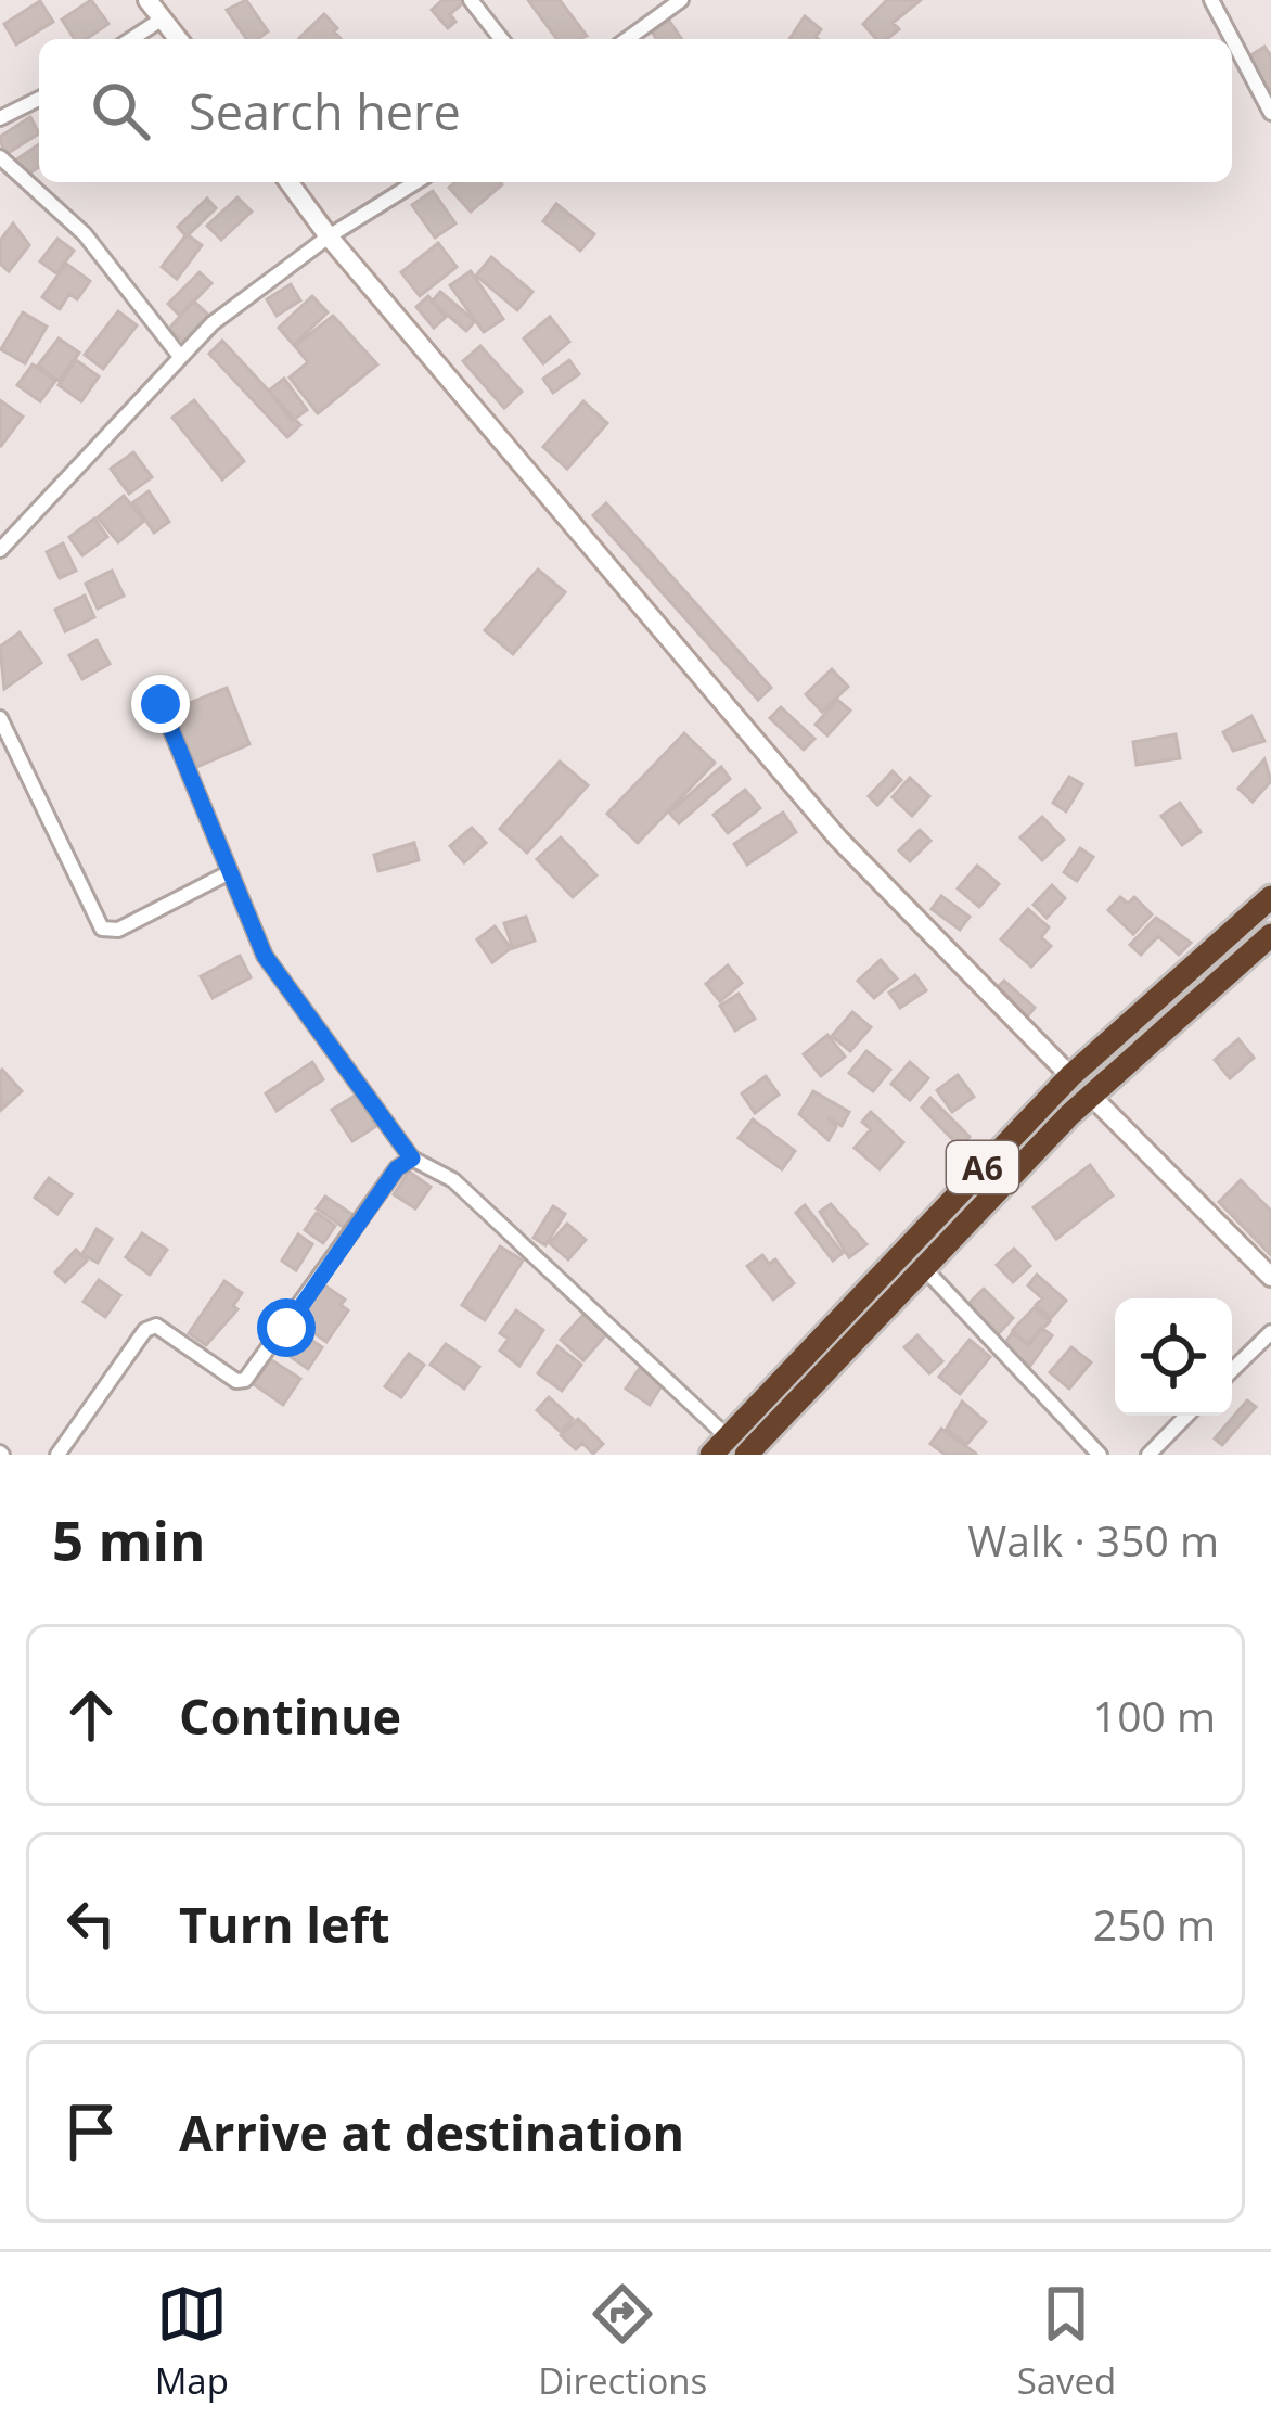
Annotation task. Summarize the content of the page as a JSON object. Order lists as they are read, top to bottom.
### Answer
{
  "streets": {
    "highway": ["A6"]
  },
  "page": {
    "search": "Search here",
    "heading": ["5 min", "Walk · 350 m"],
    "list": [
      ["Continue", "100 m"],
      ["Turn left", "250 m"],
      "Arrive at destination"
    ],
    "nav": ["Map", "Directions", "Saved"]
  }
}
